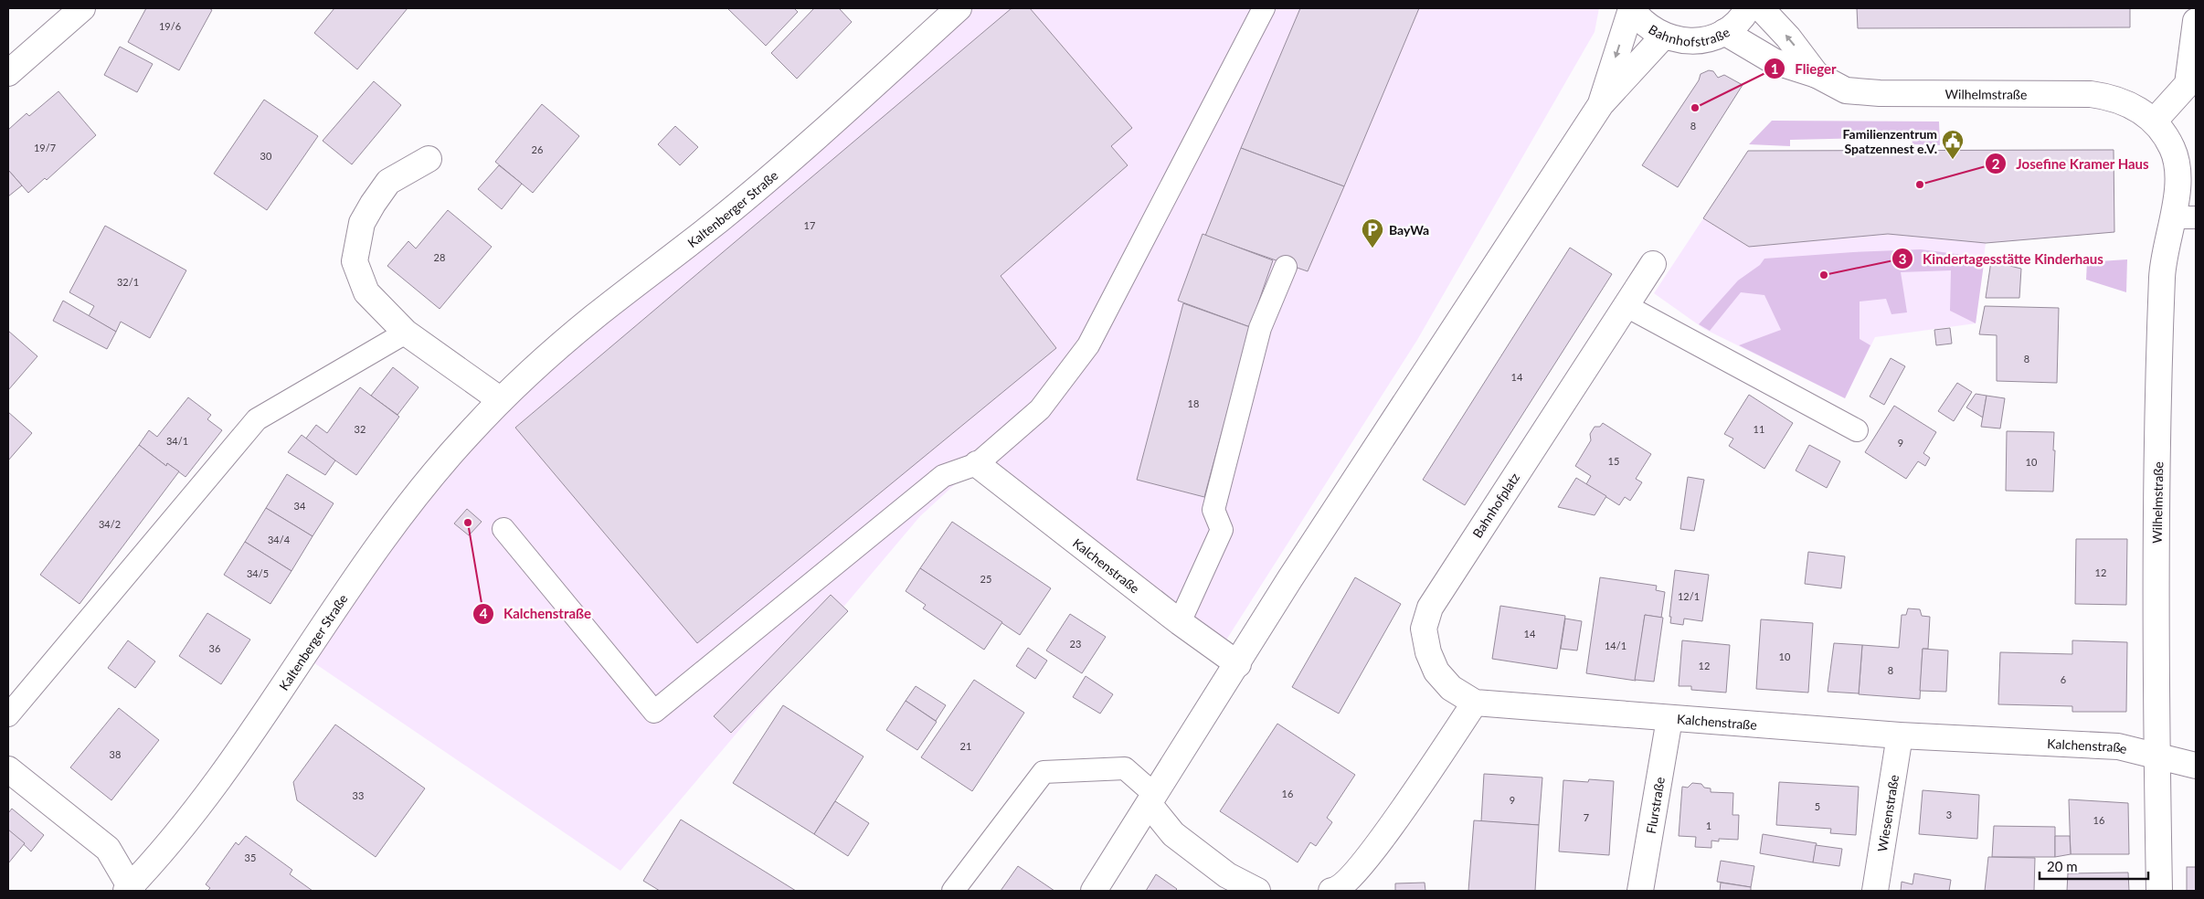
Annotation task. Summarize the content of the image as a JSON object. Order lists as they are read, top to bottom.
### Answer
{
  "streets": {
    "street": [
      "Bahnhofstraße",
      "Wilhelmstraße",
      "Kaltenberger Straße",
      "Bahnhofplatz",
      "Kalchenstraße",
      "Flurstraße",
      "Wiesenstraße"
    ]
  },
  "crossings": [
    ["Bahnhofstraße", "Wilhelmstraße"],
    ["Wilhelmstraße", "Kalchenstraße"],
    ["Bahnhofplatz", "Kalchenstraße"],
    ["Kalchenstraße", "Flurstraße"],
    ["Kalchenstraße", "Wiesenstraße"]
  ],
  "places": {
    "other": [
      "Flieger",
      "Josefine Kramer Haus",
      "Kindertagesstätte Kinderhaus",
      "Kalchenstraße"
    ],
    "public building": ["Familienzentrum Spatzennest e.V."],
    "parking": ["BayWa"]
  },
  "house_numbers": [
    "19/6",
    "8",
    "19/7",
    "26",
    "30",
    "17",
    "28",
    "32/1",
    "8",
    "14",
    "18",
    "32",
    "11",
    "34/1",
    "9",
    "15",
    "10",
    "34",
    "34/2",
    "34/4",
    "12",
    "34/5",
    "25",
    "12/1",
    "14",
    "23",
    "14/1",
    "36",
    "10",
    "12",
    "8",
    "6",
    "21",
    "38",
    "16",
    "33",
    "9",
    "5",
    "3",
    "7",
    "16",
    "1",
    "35"
  ],
  "scale_bar": "20 m"
}
